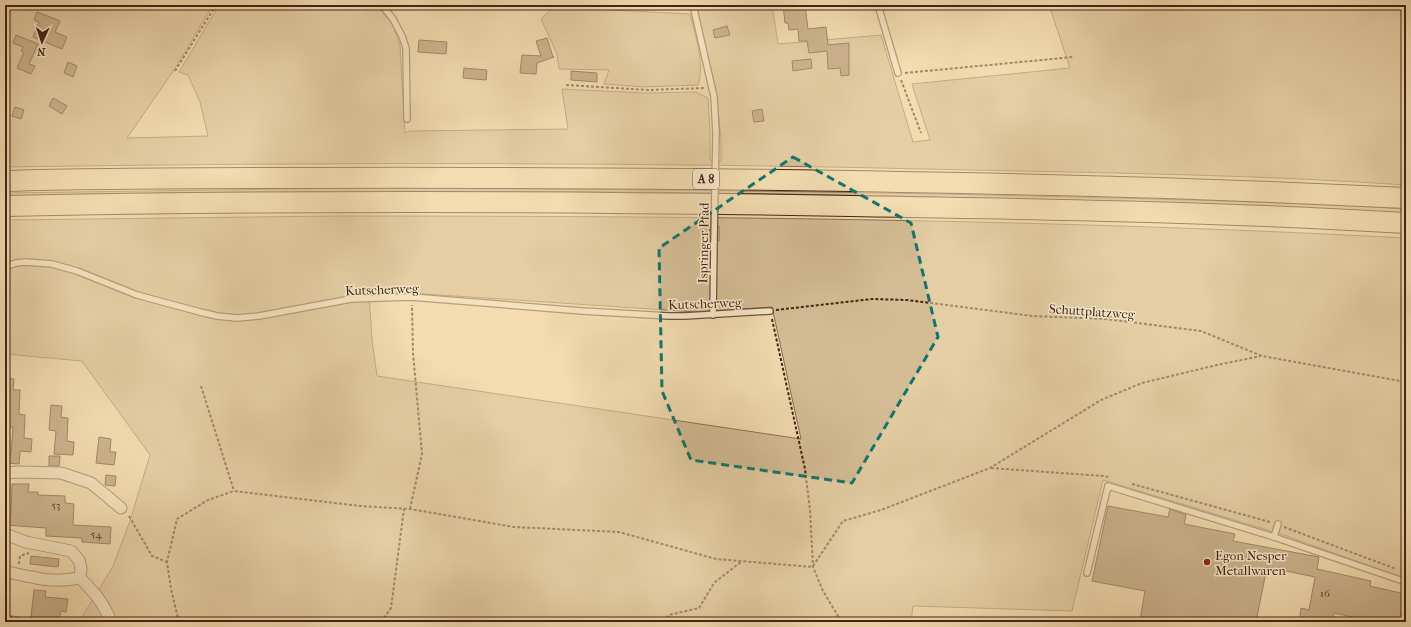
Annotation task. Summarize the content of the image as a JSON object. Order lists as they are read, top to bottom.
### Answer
{
  "streets": {
    "highway": ["A 8"],
    "lane": ["Ispringer Pfad", "Kutscherweg"],
    "path": ["Schuttplatzweg"]
  },
  "crossings": [
    ["Ispringer Pfad", "Kutscherweg"],
    ["Kutscherweg", "Schuttplatzweg"]
  ],
  "places": ["Egon Nesper Metallwaren"],
  "house_numbers": ["53", "54", "16"],
  "north": "bottom"
}
